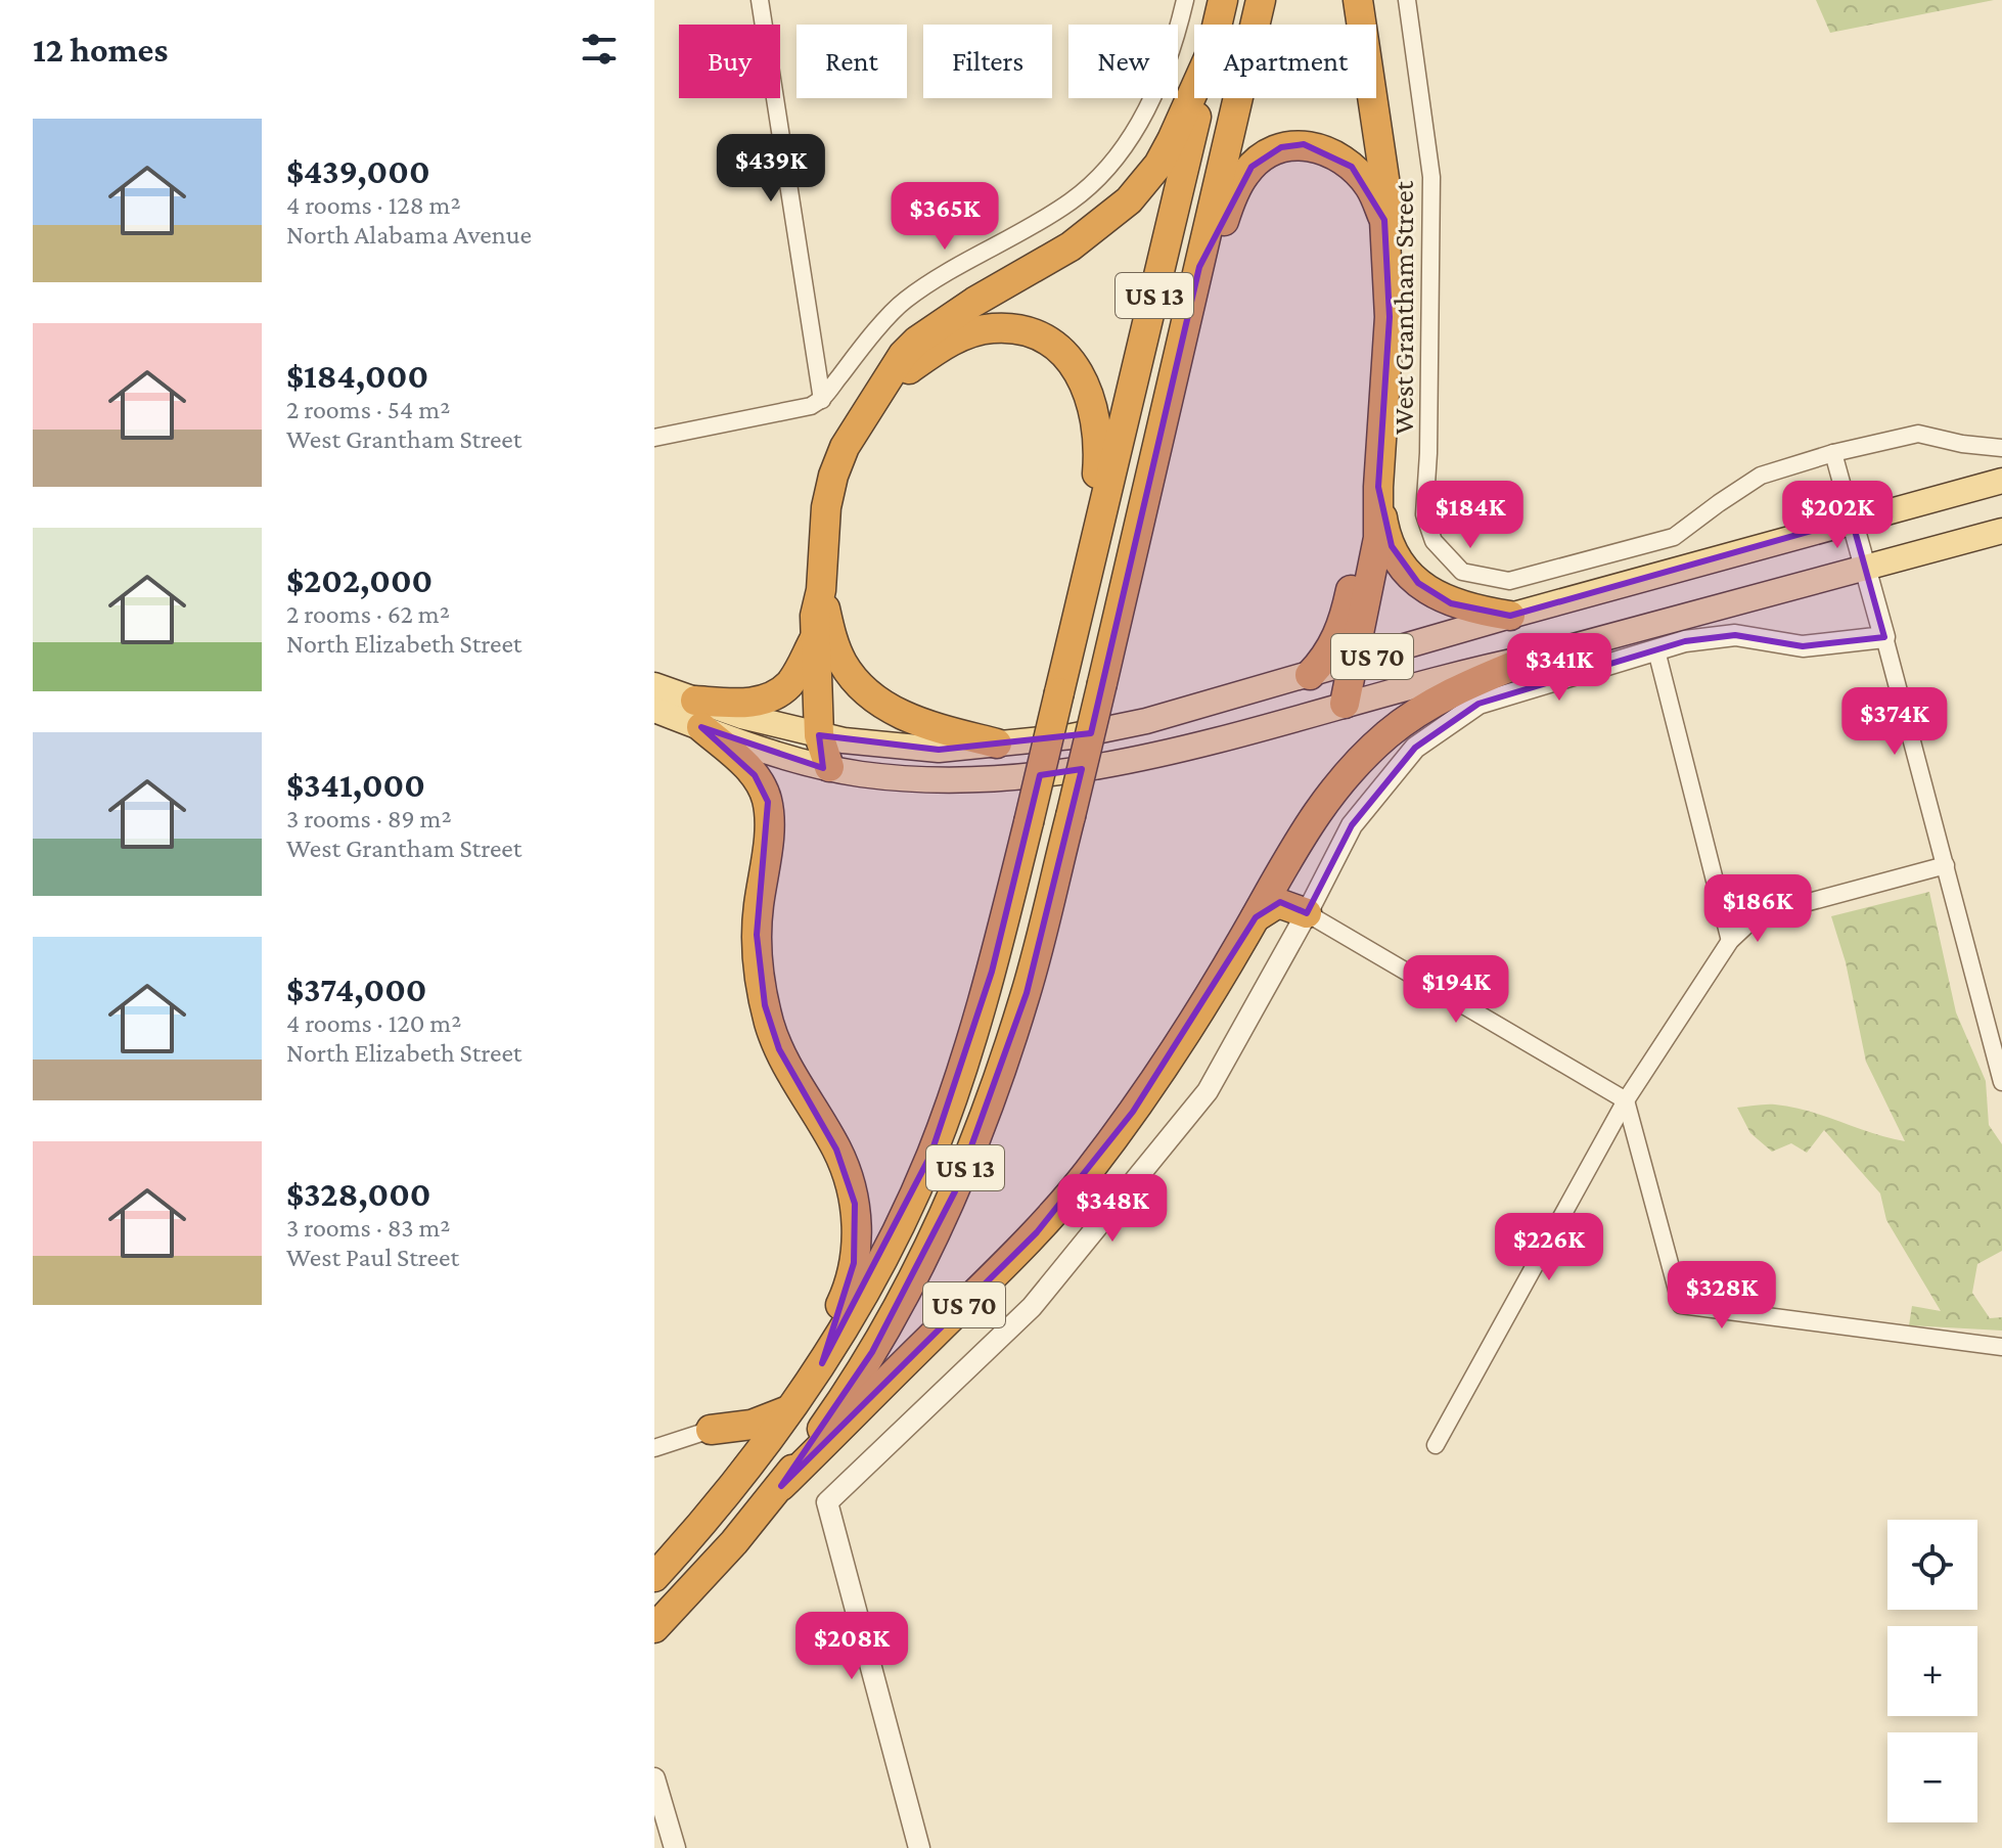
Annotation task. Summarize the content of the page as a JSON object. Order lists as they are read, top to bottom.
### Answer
{
  "streets": {
    "highway": ["US 13", "US 70"],
    "street": ["West Grantham Street"]
  },
  "crossings": [
    ["US 13", "US 70"]
  ],
  "page": {
    "heading": "12 homes",
    "chip": [
      "Buy",
      "Rent",
      "Filters",
      "New",
      "Apartment"
    ],
    "list": [
      {
        "name": "$439,000",
        "note": "4 rooms · 128 m² · North Alabama Avenue"
      },
      {
        "name": "$184,000",
        "note": "2 rooms · 54 m² · West Grantham Street"
      },
      {
        "name": "$202,000",
        "note": "2 rooms · 62 m² · North Elizabeth Street"
      },
      {
        "name": "$341,000",
        "note": "3 rooms · 89 m² · West Grantham Street"
      },
      {
        "name": "$374,000",
        "note": "4 rooms · 120 m² · North Elizabeth Street"
      },
      {
        "name": "$328,000",
        "note": "3 rooms · 83 m² · West Paul Street"
      }
    ],
    "price": [
      "$439K",
      "$365K",
      "$184K",
      "$202K",
      "$341K",
      "$374K",
      "$186K",
      "$194K",
      "$348K",
      "$226K",
      "$328K",
      "$208K"
    ],
    "map_buttons": ["+", "−"]
  }
}
